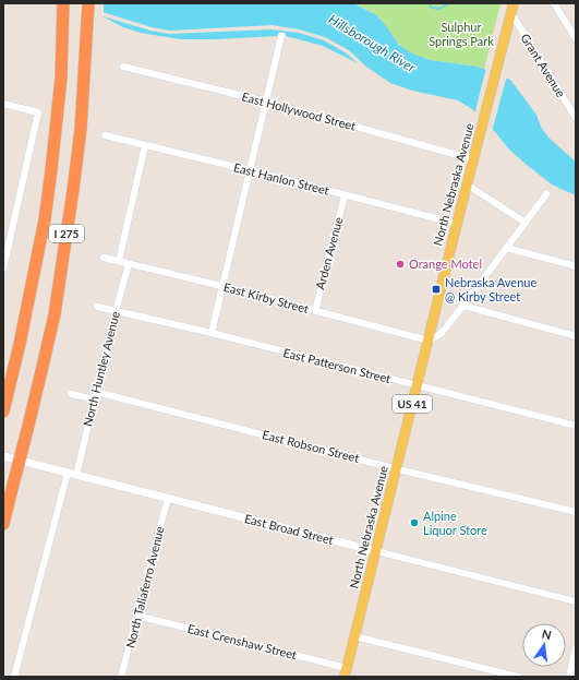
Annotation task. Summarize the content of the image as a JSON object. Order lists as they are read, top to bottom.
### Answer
{
  "streets": {
    "highway": ["I 275"],
    "main road": ["North Nebraska Avenue", "US 41"],
    "street": [
      "Grant Avenue",
      "East Hollywood Street",
      "East Hanlon Street",
      "Arden Avenue",
      "East Kirby Street",
      "East Patterson Street",
      "North Huntley Avenue",
      "East Robson Street",
      "East Broad Street",
      "North Taliaferro Avenue",
      "East Crenshaw Street"
    ]
  },
  "crossings": [
    ["Grant Avenue", "North Nebraska Avenue"],
    ["East Hollywood Street", "North Nebraska Avenue"],
    ["East Hanlon Street", "North Nebraska Avenue"],
    ["East Hanlon Street", "Arden Avenue"],
    ["North Nebraska Avenue", "East Kirby Street"],
    ["North Nebraska Avenue", "East Patterson Street"],
    ["North Nebraska Avenue", "East Robson Street"],
    ["North Nebraska Avenue", "East Broad Street"],
    ["North Nebraska Avenue", "East Crenshaw Street"],
    ["Arden Avenue", "East Kirby Street"],
    ["East Kirby Street", "North Huntley Avenue"],
    ["East Patterson Street", "North Huntley Avenue"],
    ["North Huntley Avenue", "East Robson Street"],
    ["North Huntley Avenue", "East Broad Street"],
    ["East Broad Street", "North Taliaferro Avenue"],
    ["North Taliaferro Avenue", "East Crenshaw Street"]
  ],
  "water": ["Hillsborough River"],
  "parks": ["Sulphur Springs Park"],
  "places": {
    "other": ["Orange Motel", "Alpine Liquor Store"],
    "transit": ["Nebraska Avenue @ Kirby Street"]
  },
  "north": "top"
}
